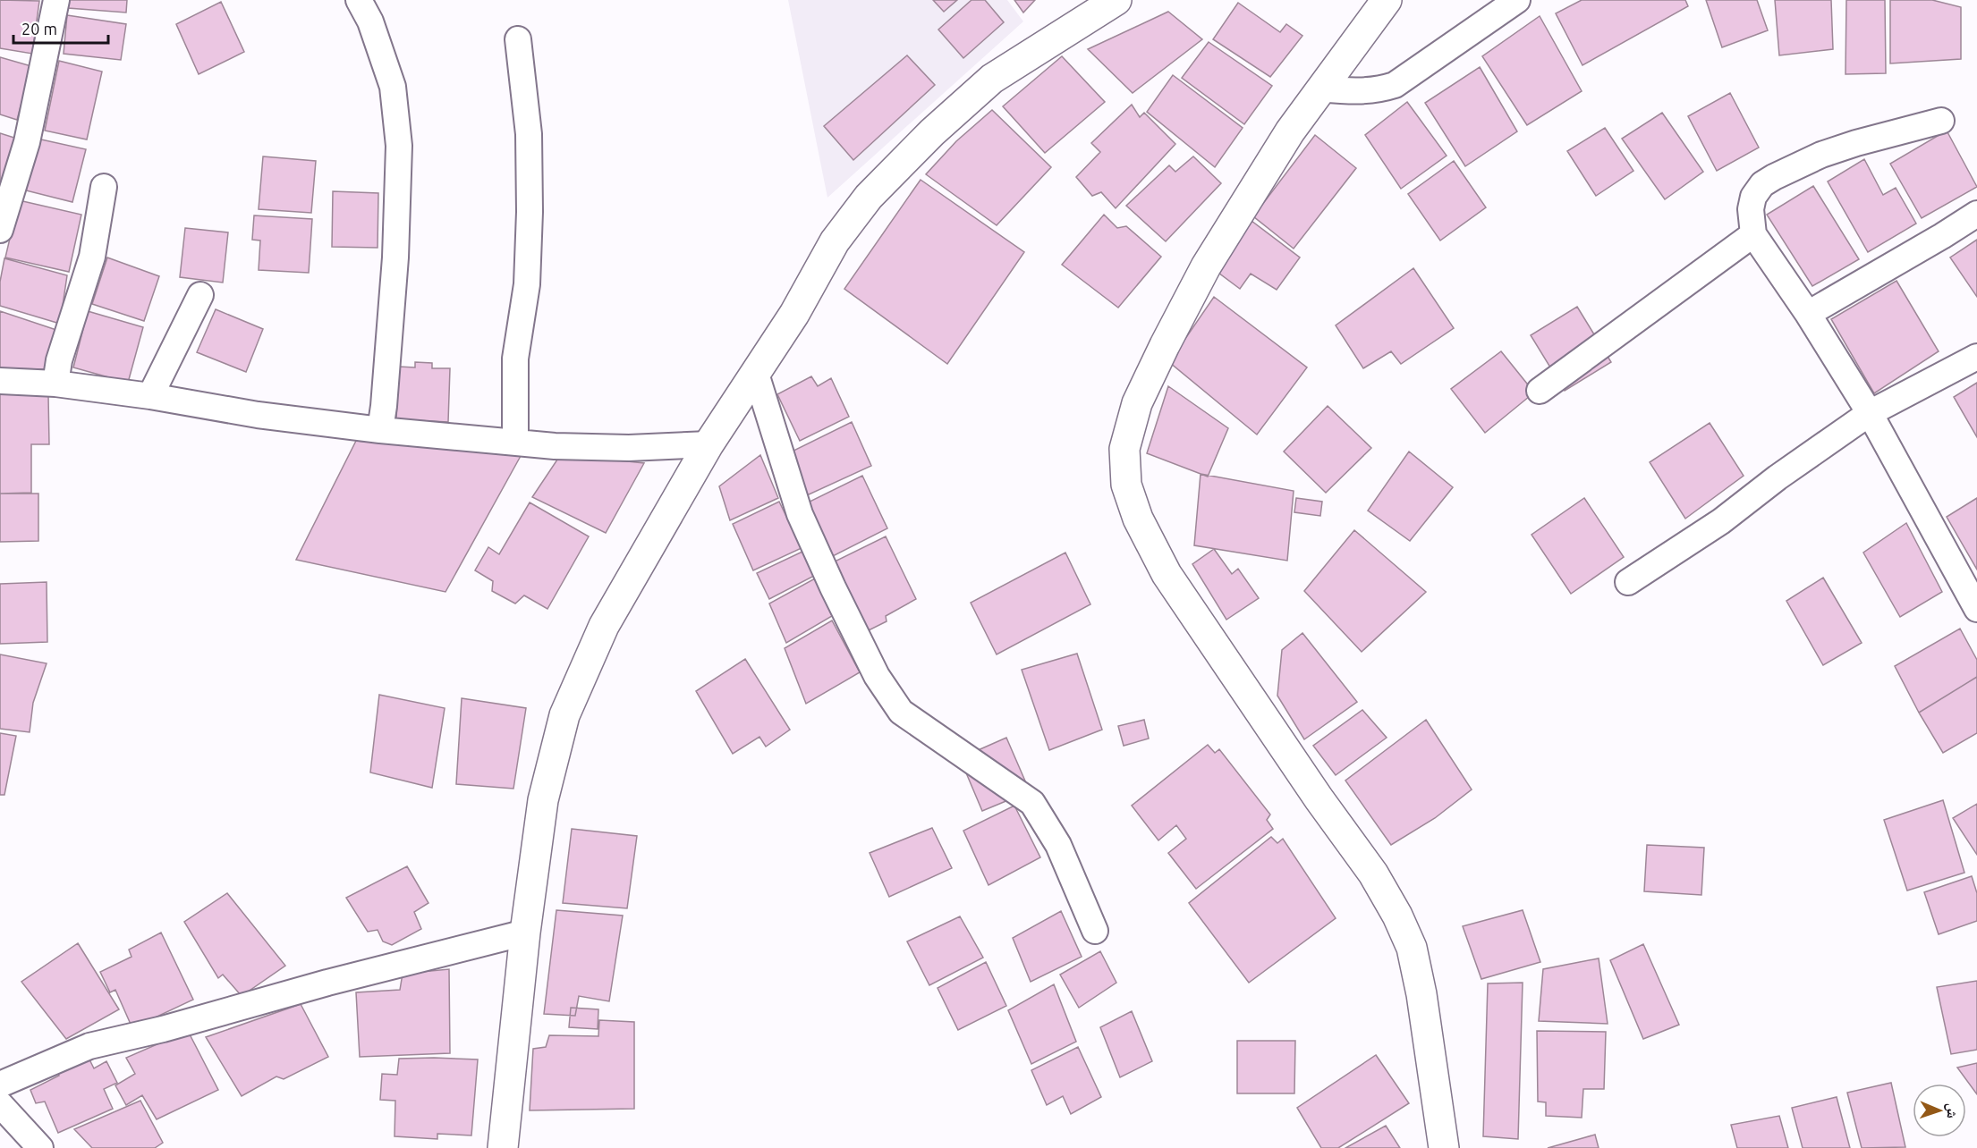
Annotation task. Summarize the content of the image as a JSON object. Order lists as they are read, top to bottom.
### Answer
{
  "scale_bar": "20 m",
  "north": "right"
}
